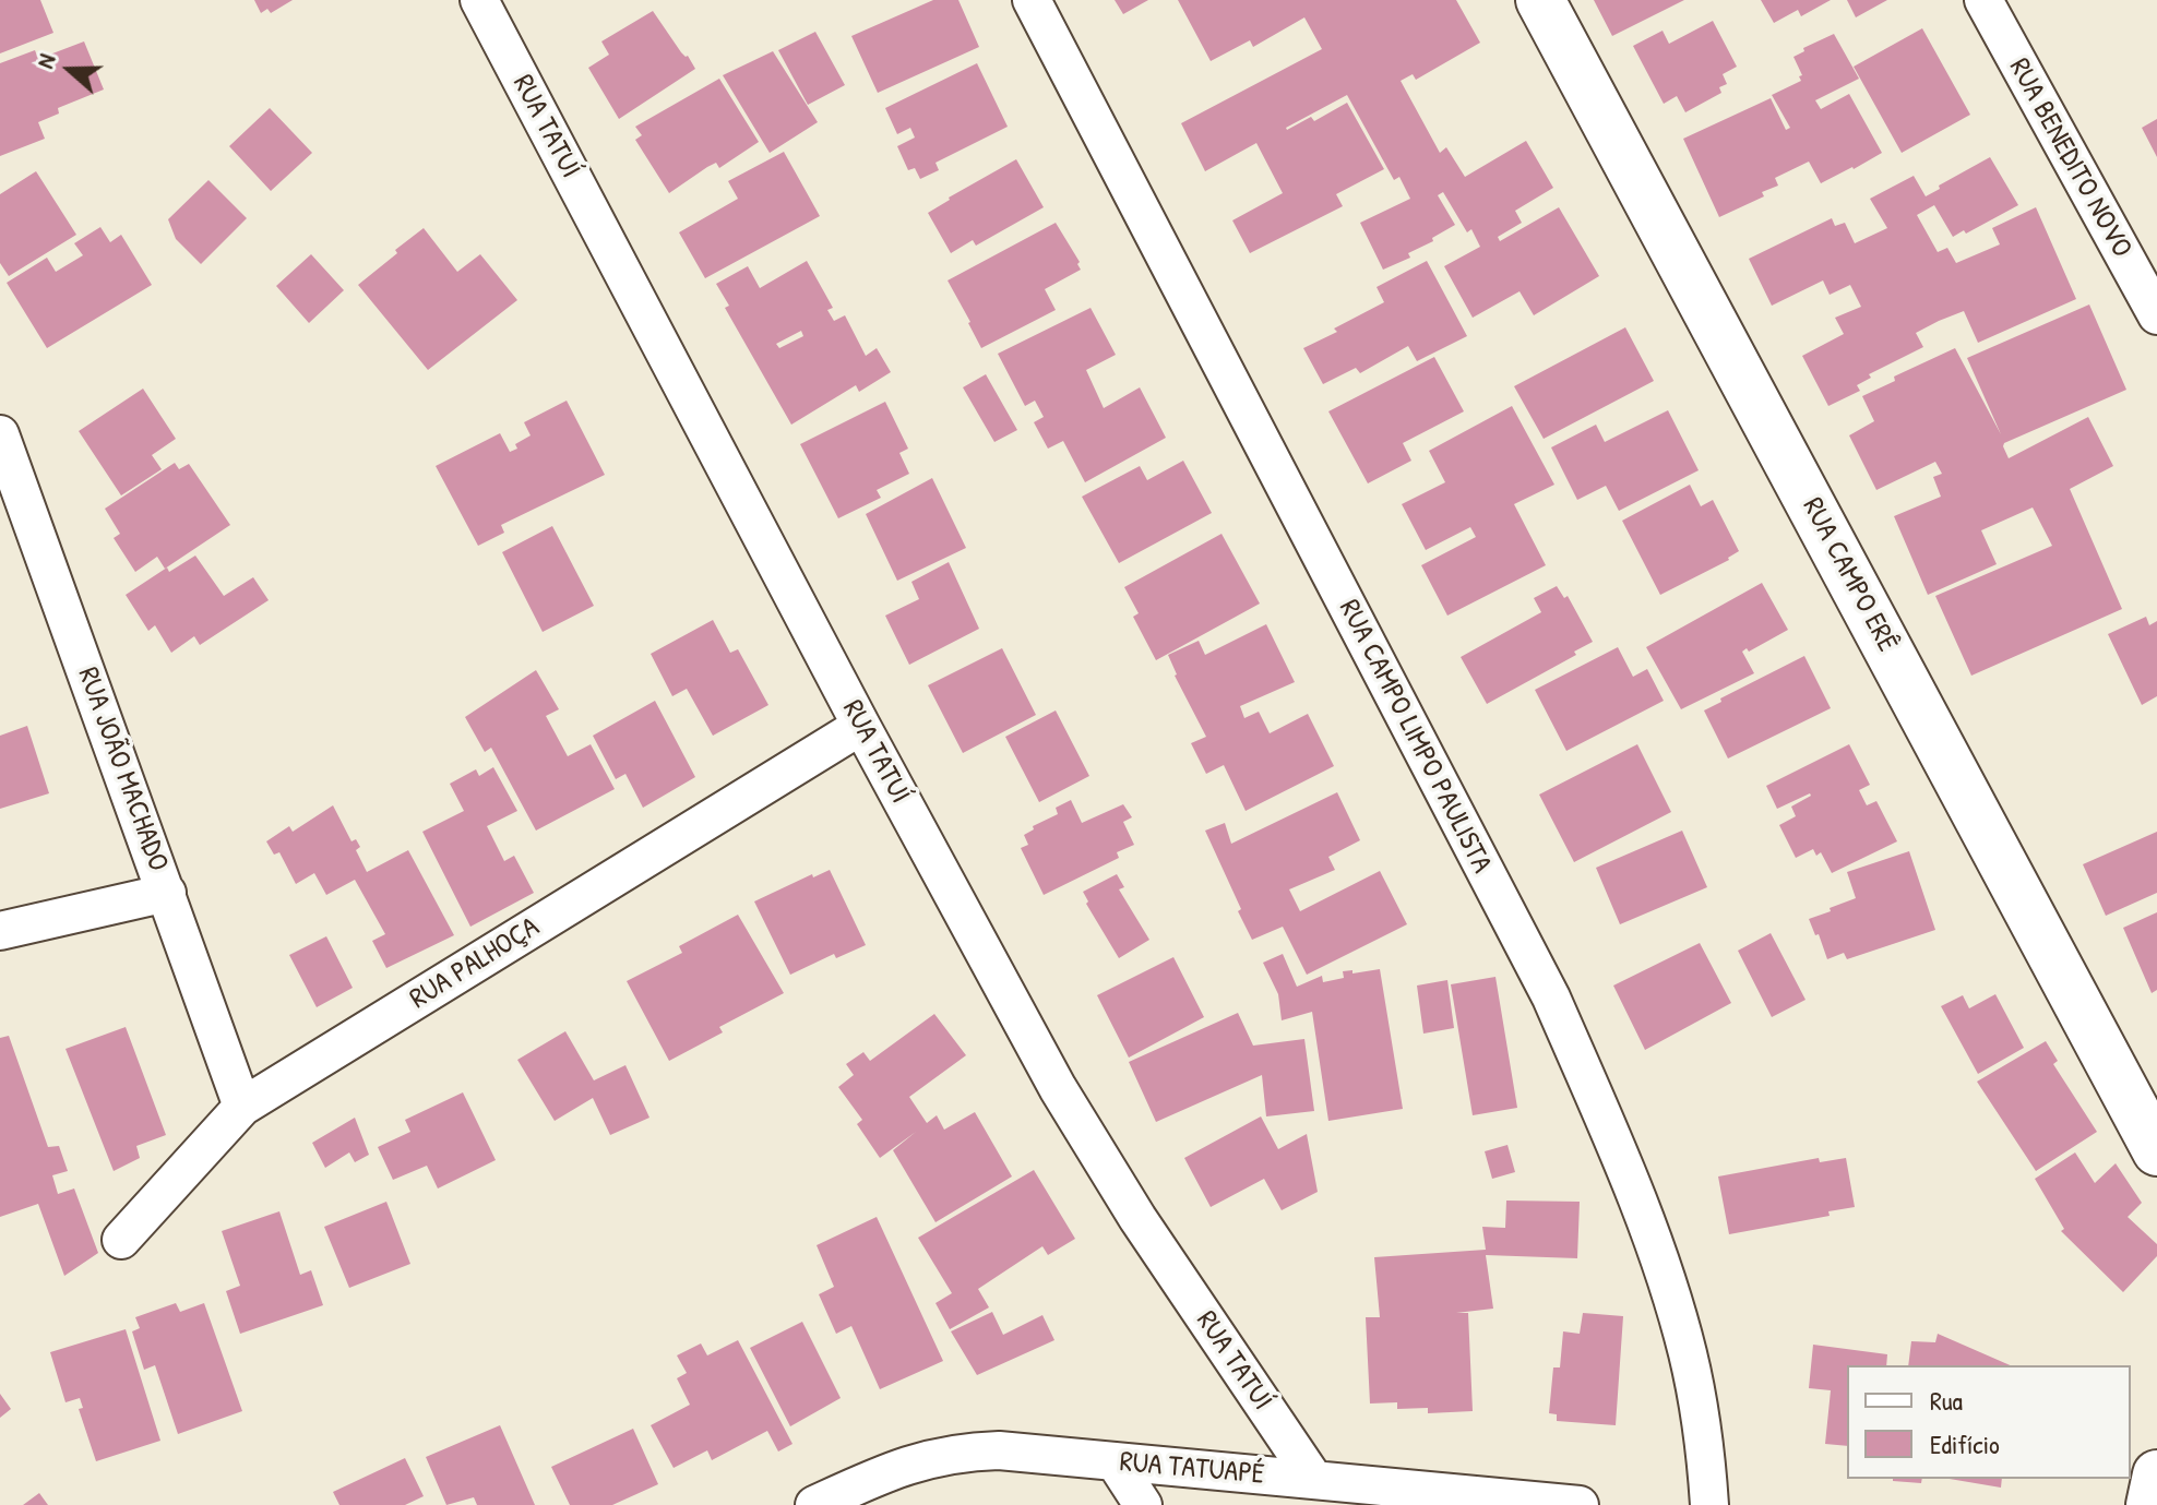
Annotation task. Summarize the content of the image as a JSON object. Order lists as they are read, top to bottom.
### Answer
{
  "streets": {
    "street": [
      "RUA TATUÍ",
      "RUA BENEDITO NOVO",
      "RUA CAMPO ERÊ",
      "RUA CAMPO LIMPO PAULISTA",
      "RUA JOÃO MACHADO",
      "RUA PALHOÇA",
      "RUA TATUAPÉ"
    ]
  },
  "crossings": [
    ["RUA TATUÍ", "RUA PALHOÇA"],
    ["RUA TATUÍ", "RUA TATUAPÉ"],
    ["RUA JOÃO MACHADO", "RUA PALHOÇA"]
  ],
  "legend": ["Rua", "Edifício"],
  "north": "left"
}
